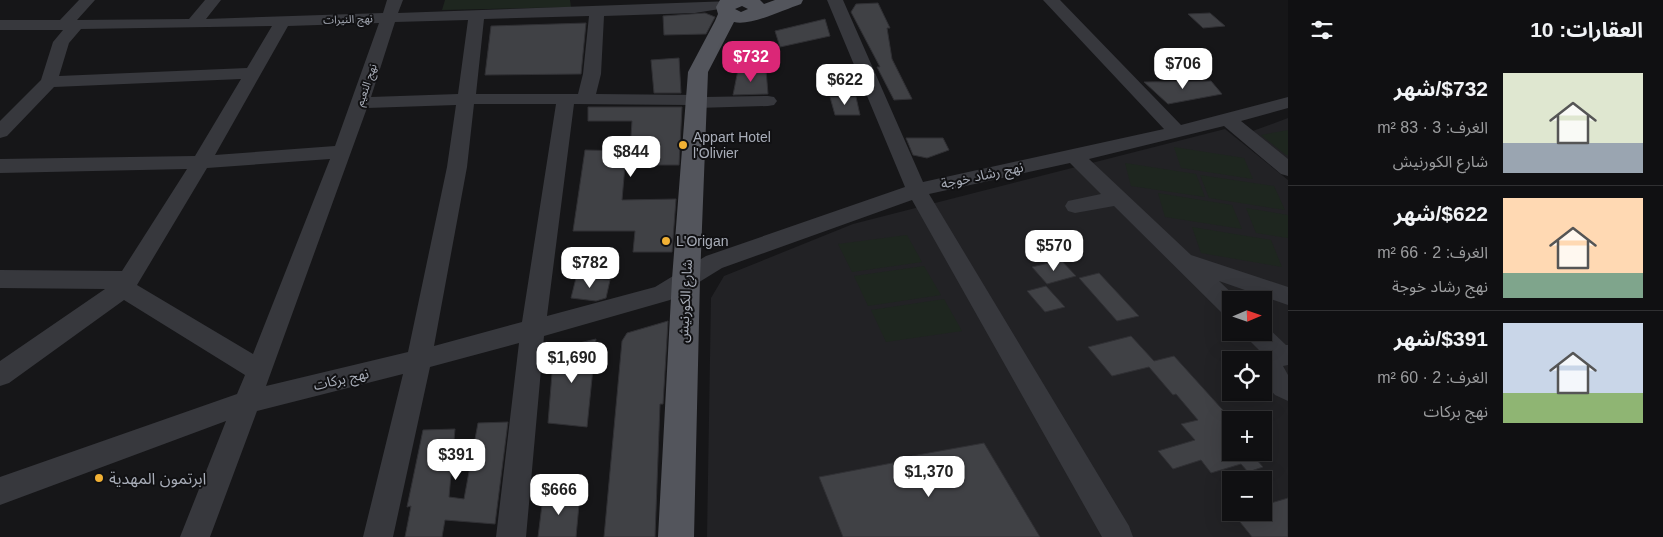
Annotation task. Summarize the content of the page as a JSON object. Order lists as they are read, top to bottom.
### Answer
{
  "streets": {
    "main road": ["شارع الكورنيش"],
    "street": [
      "نهج النيرات",
      "نهج النعيم",
      "نهج رشاد خوجة",
      "نهج بركات"
    ]
  },
  "crossings": [
    ["نهج النيرات", "نهج النعيم"],
    ["نهج النيرات", "شارع الكورنيش"],
    ["نهج النعيم", "نهج بركات"],
    ["نهج رشاد خوجة", "شارع الكورنيش"],
    ["نهج رشاد خوجة", "نهج بركات"],
    ["شارع الكورنيش", "نهج بركات"]
  ],
  "places": ["Appart Hotel l'Olivier", "L'Origan", "ابرتمون المهدية"],
  "north": "right",
  "page": {
    "heading": "العقارات: 10",
    "price": [
      "$732",
      "$706",
      "$622",
      "$844",
      "$570",
      "$782",
      "$1,690",
      "$391",
      "$1,370",
      "$666"
    ],
    "list": [
      {
        "name": "$732/شهر",
        "note": "الغرف: 3 · 83 m² · شارع الكورنيش"
      },
      {
        "name": "$622/شهر",
        "note": "الغرف: 2 · 66 m² · نهج رشاد خوجة"
      },
      {
        "name": "$391/شهر",
        "note": "الغرف: 2 · 60 m² · نهج بركات"
      }
    ],
    "map_buttons": ["+", "−"]
  }
}
